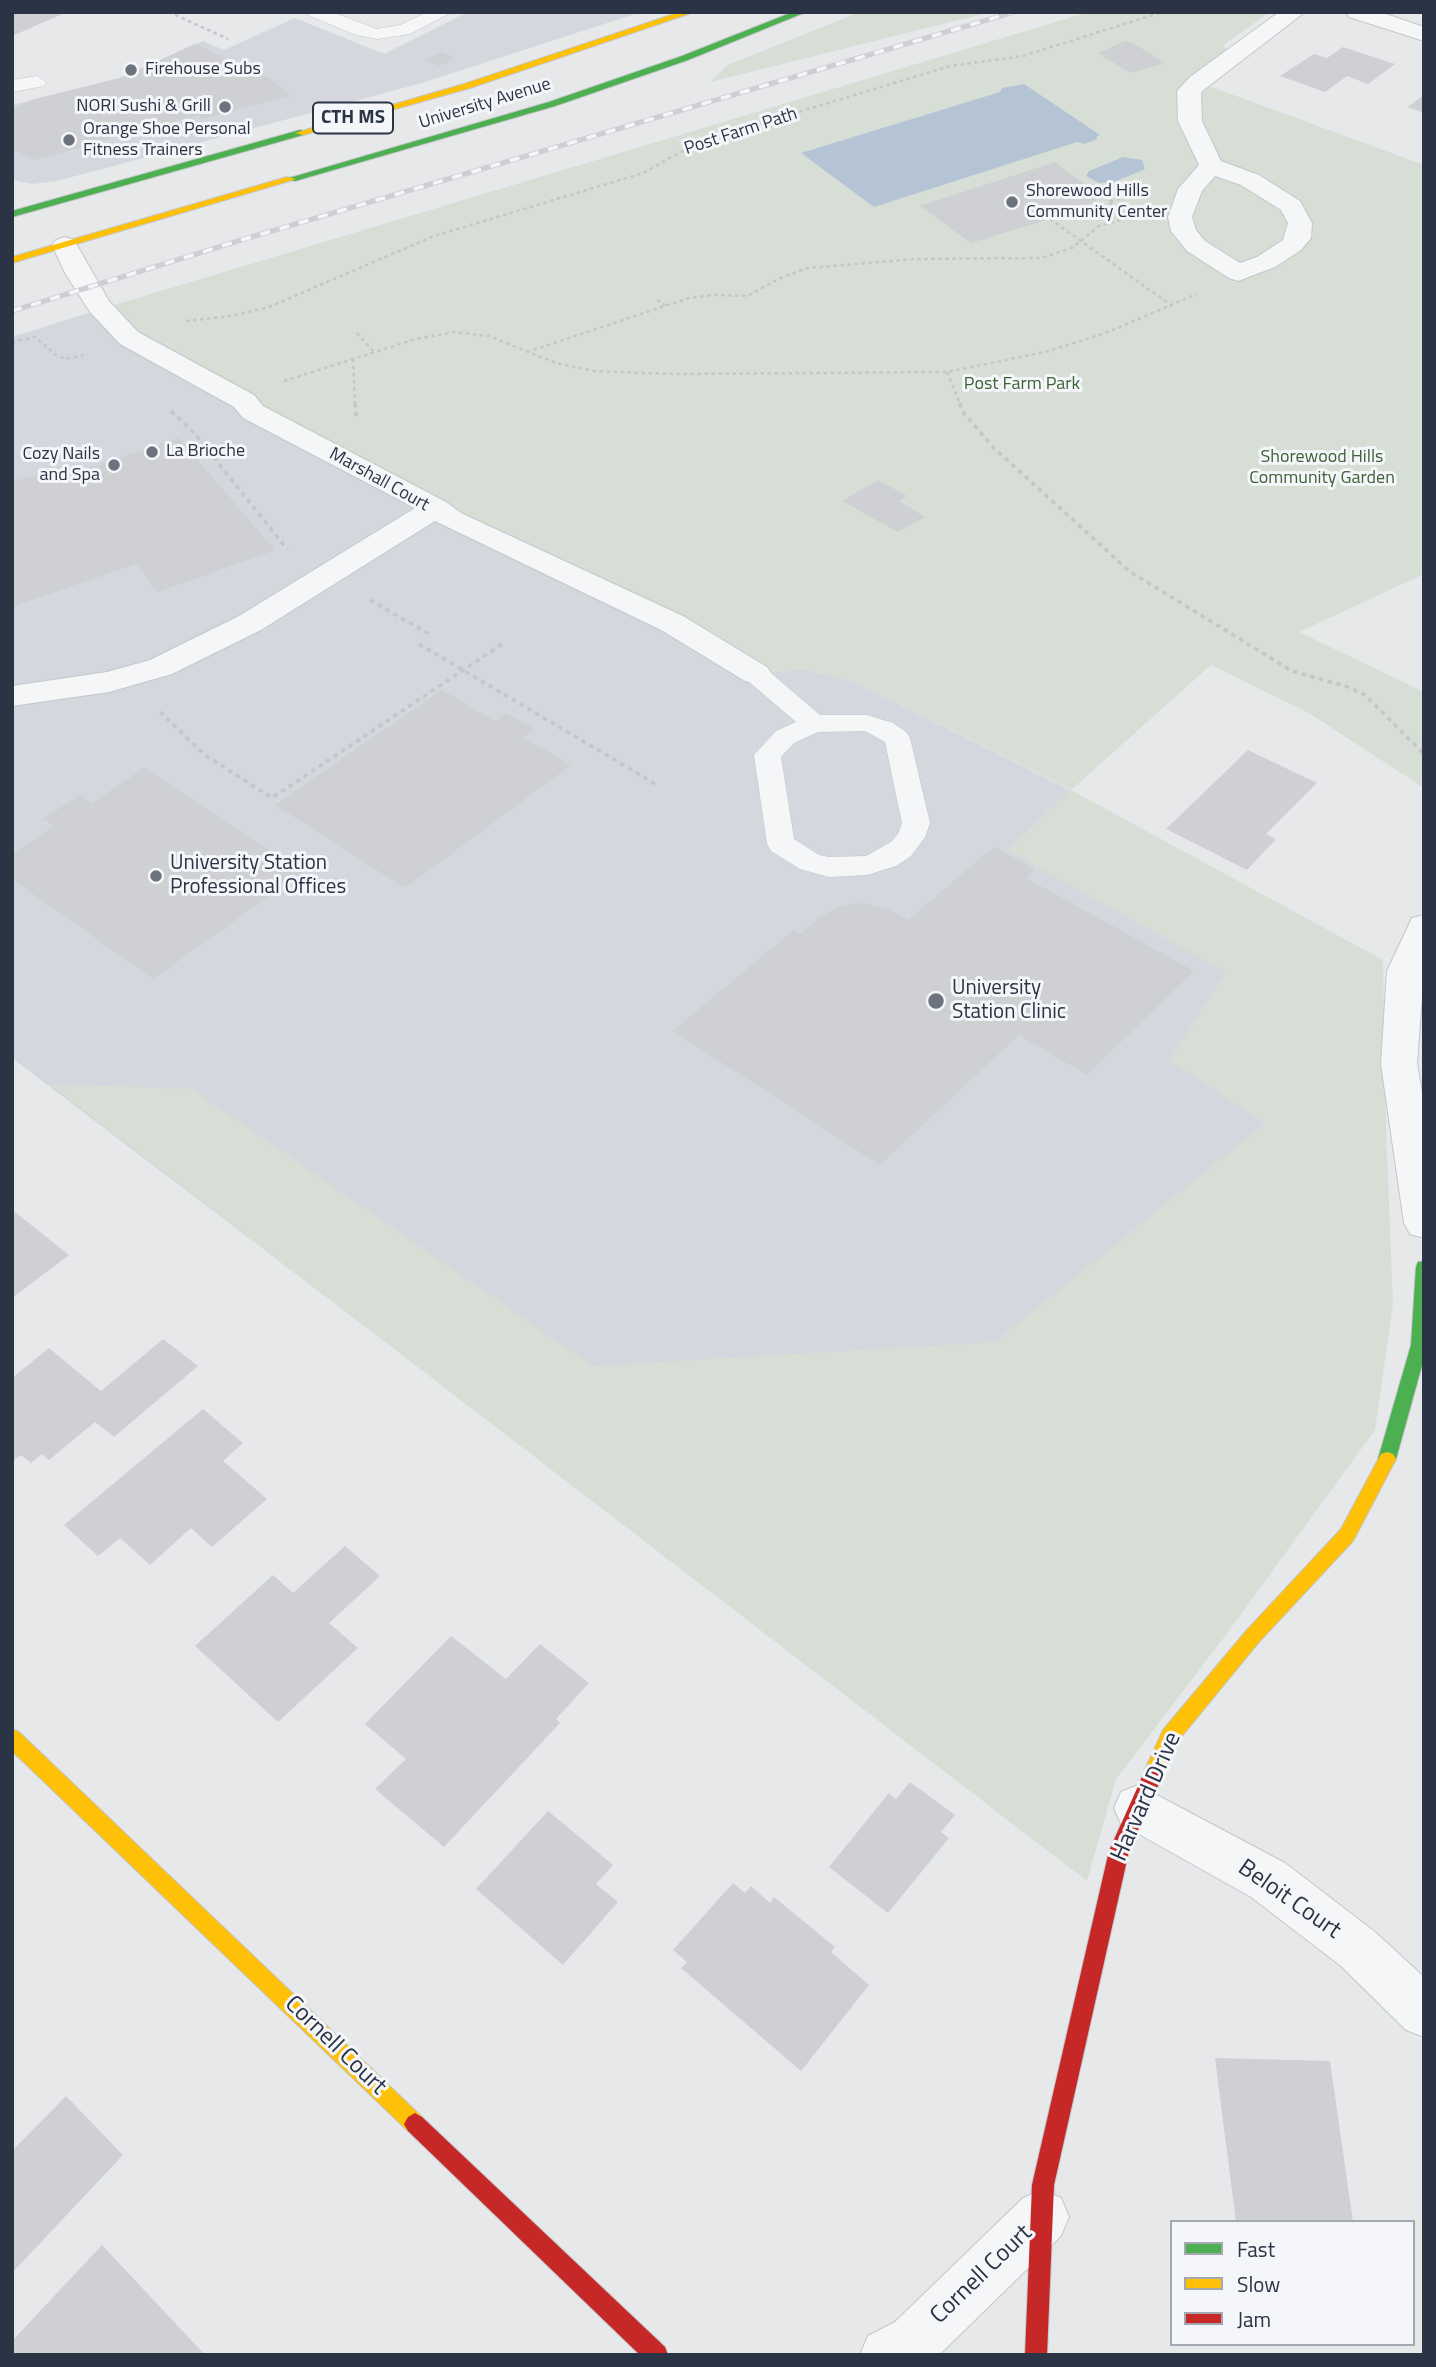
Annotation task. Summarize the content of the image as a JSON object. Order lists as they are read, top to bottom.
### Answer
{
  "streets": {
    "main road": [
      "University Avenue",
      "CTH MS",
      "Harvard Drive",
      "Cornell Court"
    ],
    "street": ["Marshall Court", "Beloit Court"],
    "path": ["Post Farm Path"]
  },
  "crossings": [
    ["University Avenue", "Marshall Court"],
    ["Harvard Drive", "Beloit Court"],
    ["Harvard Drive", "Cornell Court"]
  ],
  "parks": ["Post Farm Park", "Shorewood Hills Community Garden"],
  "places": [
    "Firehouse Subs",
    "NORI Sushi & Grill",
    "Orange Shoe Personal Fitness Trainers",
    "Shorewood Hills Community Center",
    "La Brioche",
    "Cozy Nails and Spa",
    "University Station Professional Offices",
    "University Station Clinic"
  ],
  "legend": ["Fast", "Slow", "Jam"]
}
